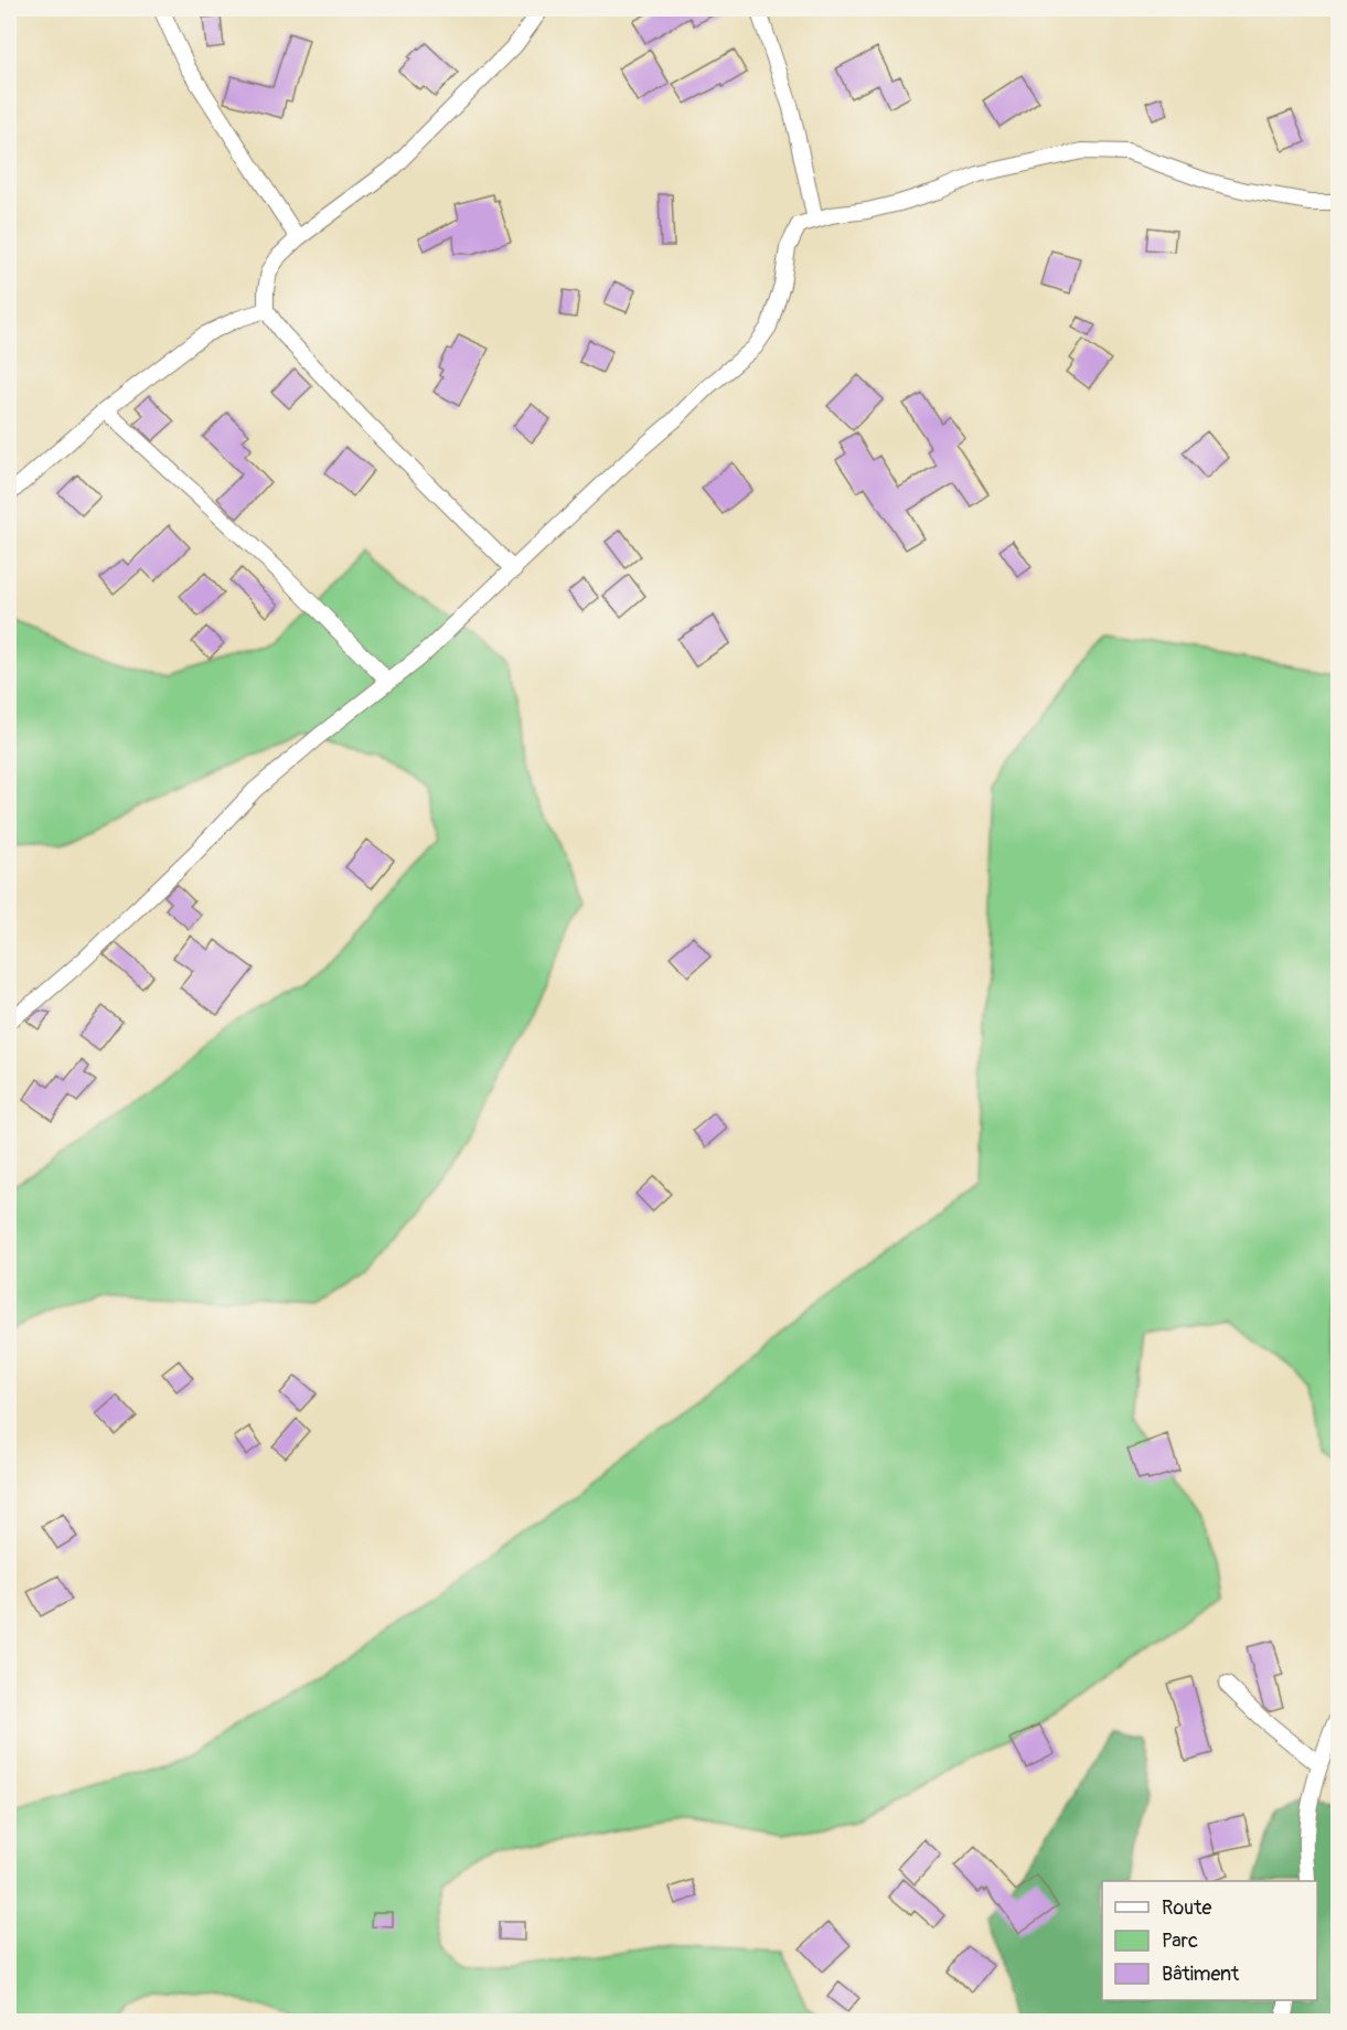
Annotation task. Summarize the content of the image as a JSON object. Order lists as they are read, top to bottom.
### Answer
{
  "legend": ["Route", "Parc", "Bâtiment"]
}
